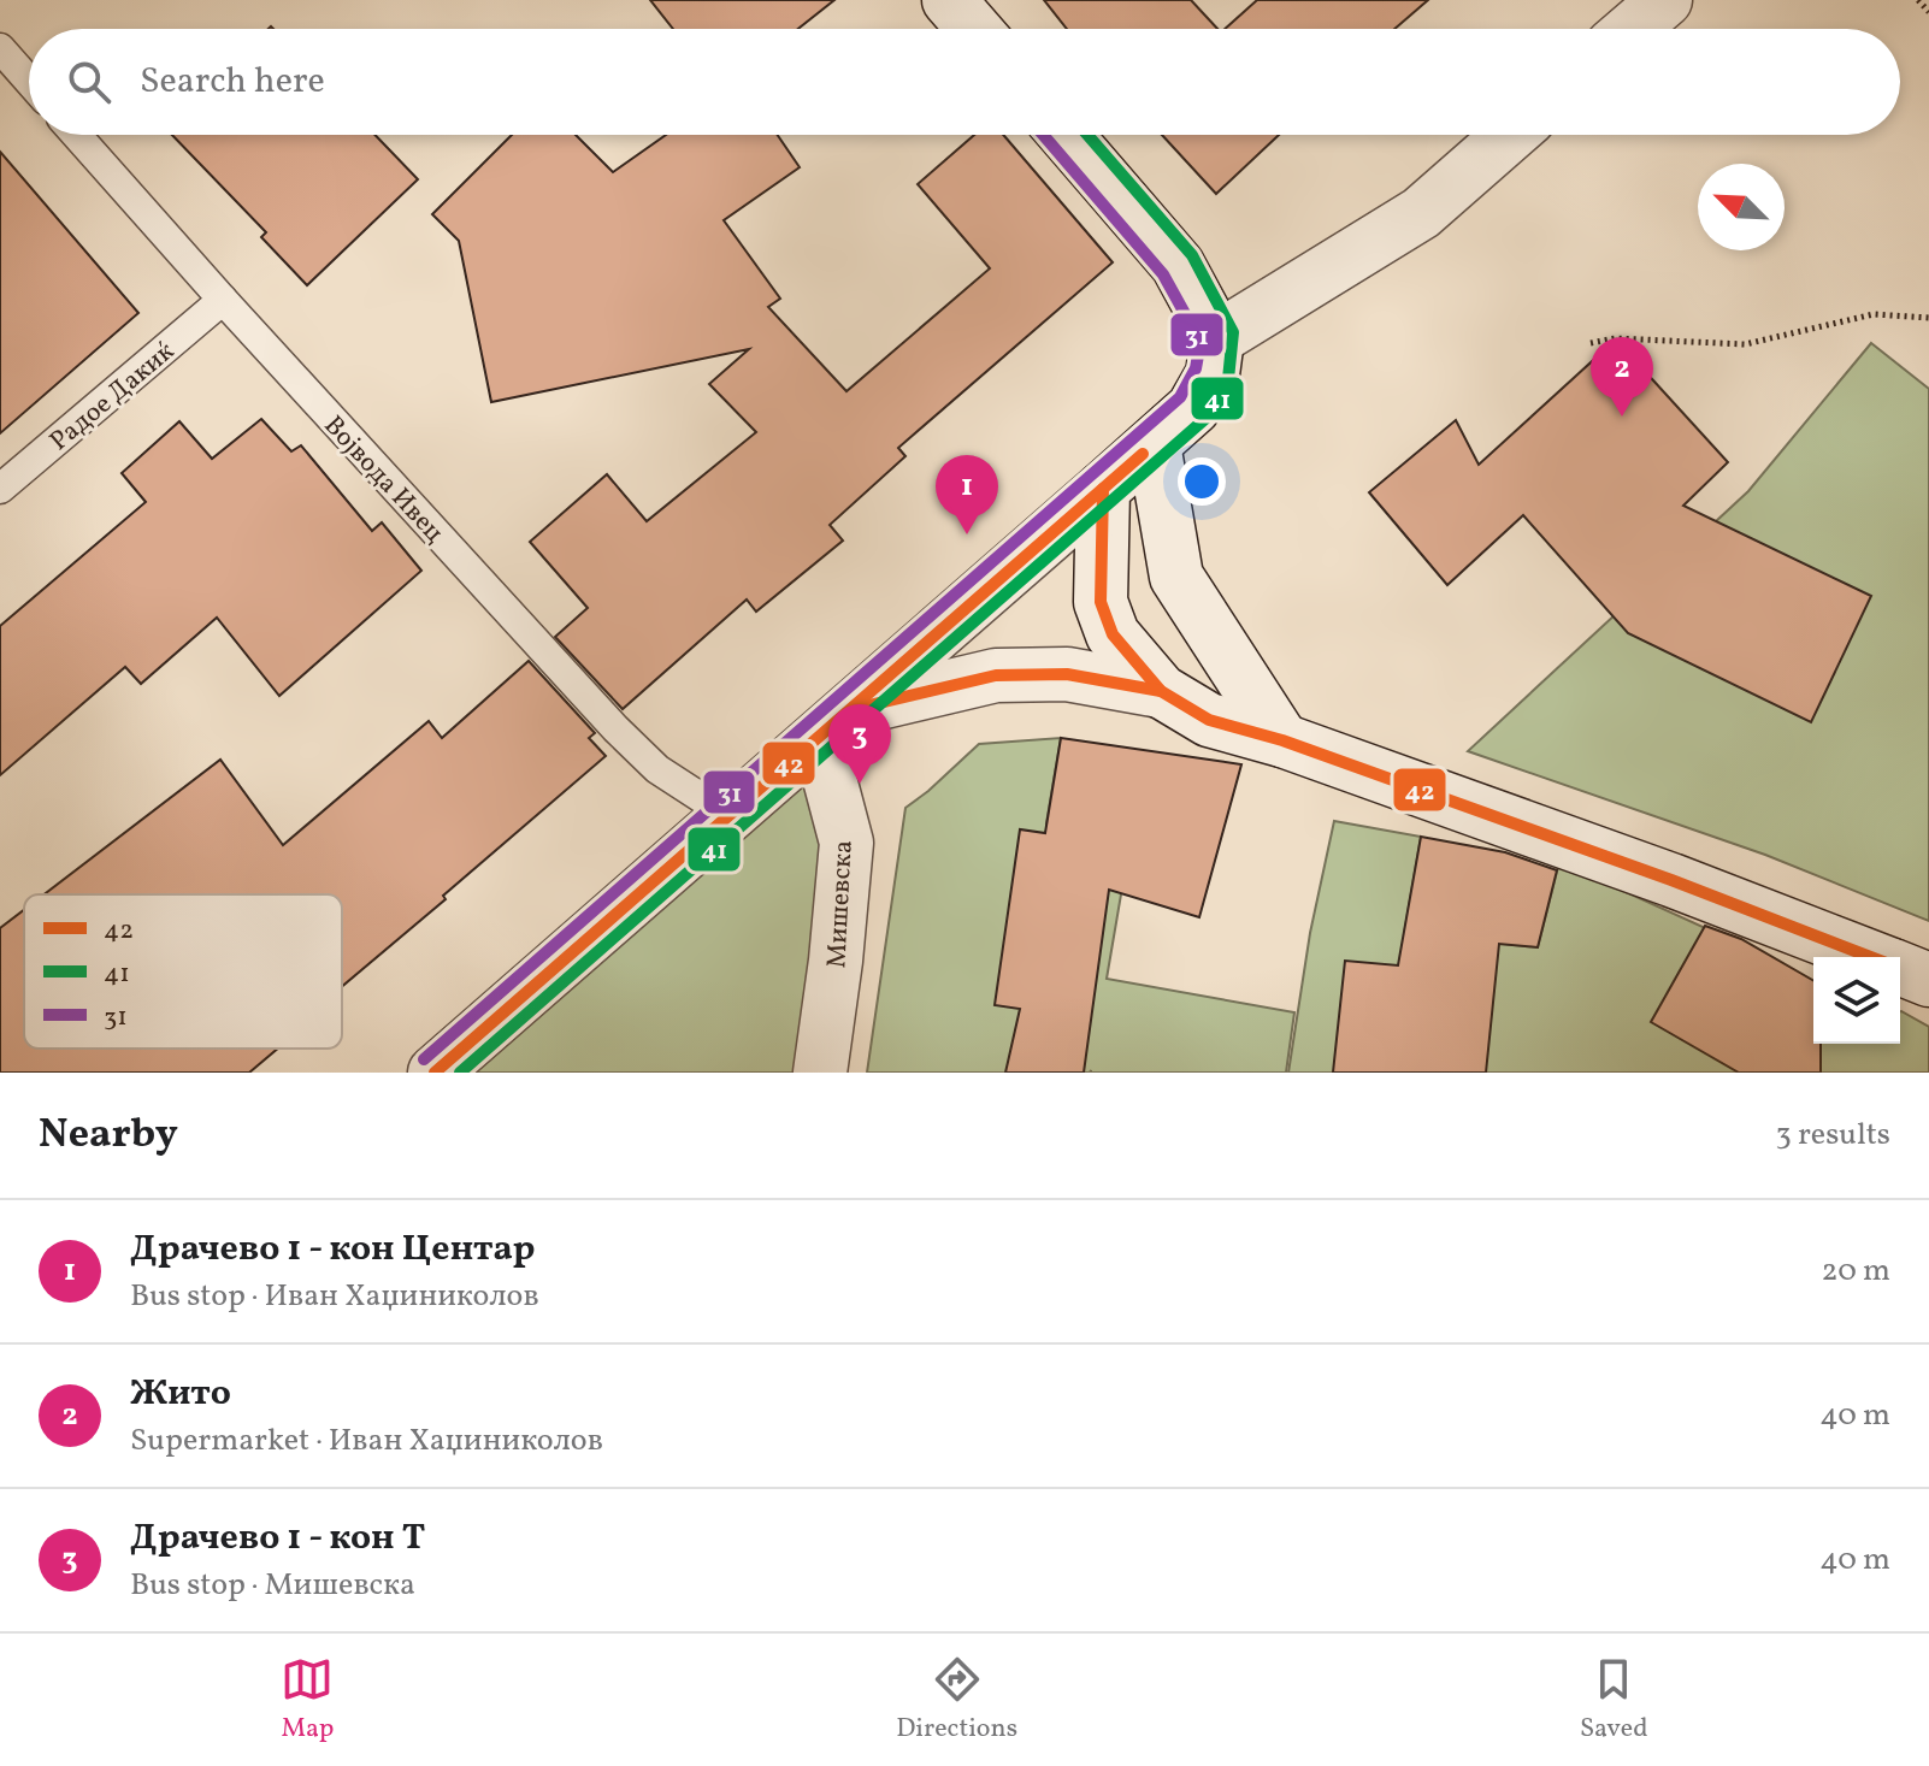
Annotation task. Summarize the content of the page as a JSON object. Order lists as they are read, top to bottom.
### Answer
{
  "streets": {
    "street": ["Мишевска"],
    "lane": ["Радое Дакиќ", "Војвода Ивец"]
  },
  "crossings": [
    ["Радое Дакиќ", "Војвода Ивец"]
  ],
  "lines": ["transit line 41", "transit line 31", "transit line 42"],
  "legend": ["42", "41", "31"],
  "north": "top left",
  "page": {
    "search": "Search here",
    "pins": ["2", "1", "3"],
    "heading": ["Nearby", "3 results"],
    "list": [
      {
        "mark": "1",
        "name": "Драчево 1 - кон Центар",
        "note": "Bus stop · Иван Хаџиниколов",
        "value": "20 m"
      },
      {
        "mark": "2",
        "name": "Жито",
        "note": "Supermarket · Иван Хаџиниколов",
        "value": "40 m"
      },
      {
        "mark": "3",
        "name": "Драчево 1 - кон T",
        "note": "Bus stop · Мишевска",
        "value": "40 m"
      }
    ],
    "nav": ["Map", "Directions", "Saved"]
  }
}
